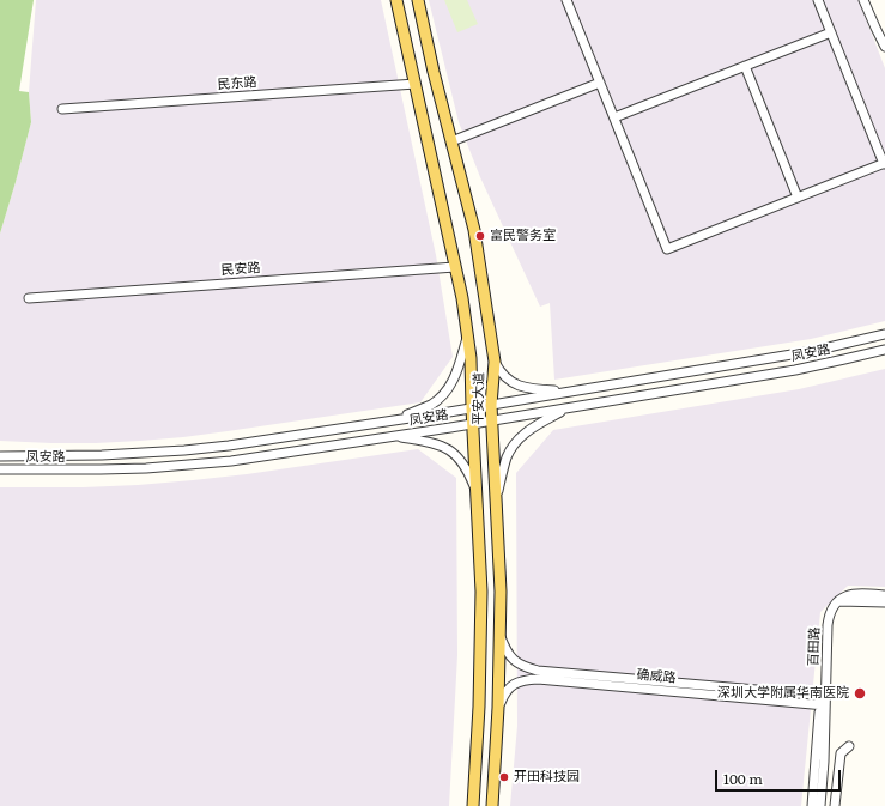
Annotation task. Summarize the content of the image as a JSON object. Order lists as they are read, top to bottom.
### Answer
{
  "streets": {
    "main road": ["平安大道"],
    "street": [
      "民东路",
      "民安路",
      "凤安路",
      "百田路",
      "确威路"
    ]
  },
  "crossings": [
    ["民东路", "平安大道"],
    ["民安路", "平安大道"],
    ["凤安路", "平安大道"],
    ["平安大道", "确威路"],
    ["百田路", "确威路"]
  ],
  "places": ["富民警务室", "深圳大学附属华南医院", "开田科技园"],
  "scale_bar": "100 m"
}
